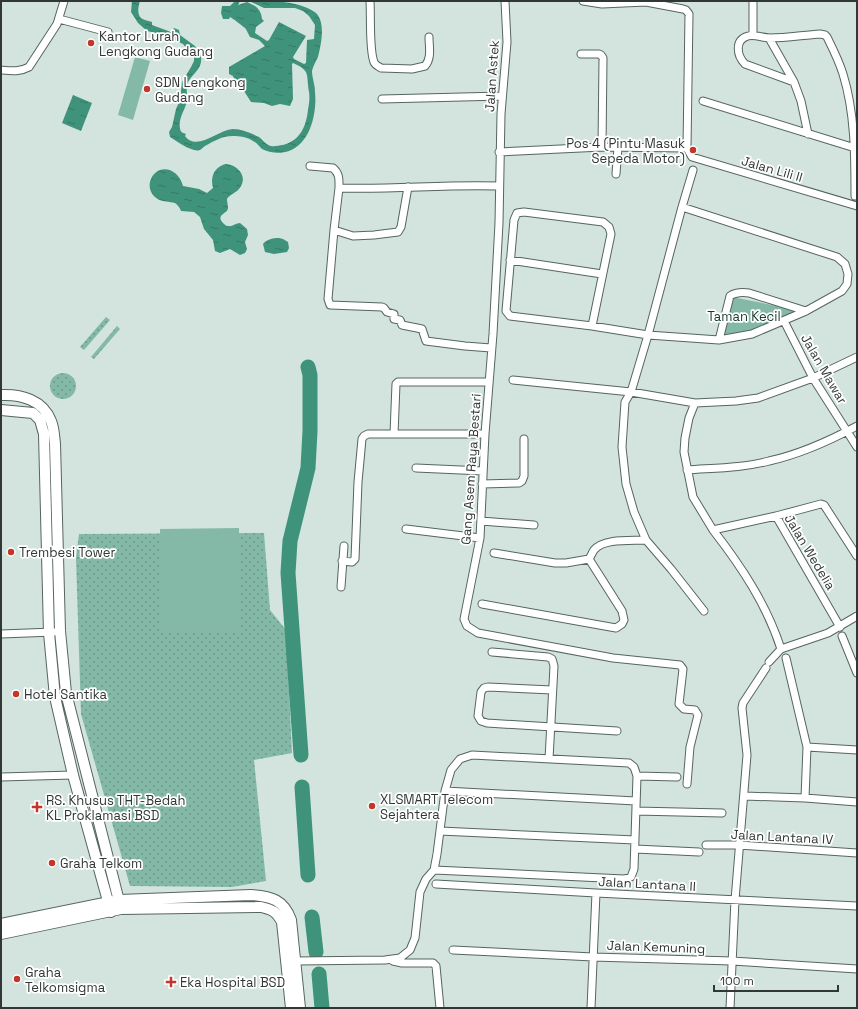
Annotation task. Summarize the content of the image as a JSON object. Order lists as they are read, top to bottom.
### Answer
{
  "streets": {
    "street": [
      "Jalan Astek",
      "Jalan Lili II",
      "Jalan Mawar",
      "Gang Asem Raya Bestari",
      "Jalan Wedelia",
      "Jalan Lantana IV",
      "Jalan Lantana II",
      "Jalan Kemuning"
    ]
  },
  "crossings": [
    ["Jalan Astek", "Gang Asem Raya Bestari"]
  ],
  "parks": ["Taman Kecil"],
  "places": {
    "other": [
      "Kantor Lurah Lengkong Gudang",
      "SDN Lengkong Gudang",
      "Pos 4 (Pintu Masuk Sepeda Motor)",
      "Trembesi Tower",
      "Hotel Santika",
      "XLSMART Telecom Sejahtera",
      "Graha Telkom",
      "Graha Telkomsigma"
    ],
    "health": ["RS. Khusus THT-Bedah KL Proklamasi BSD", "Eka Hospital BSD"]
  },
  "scale_bar": "100 m"
}
